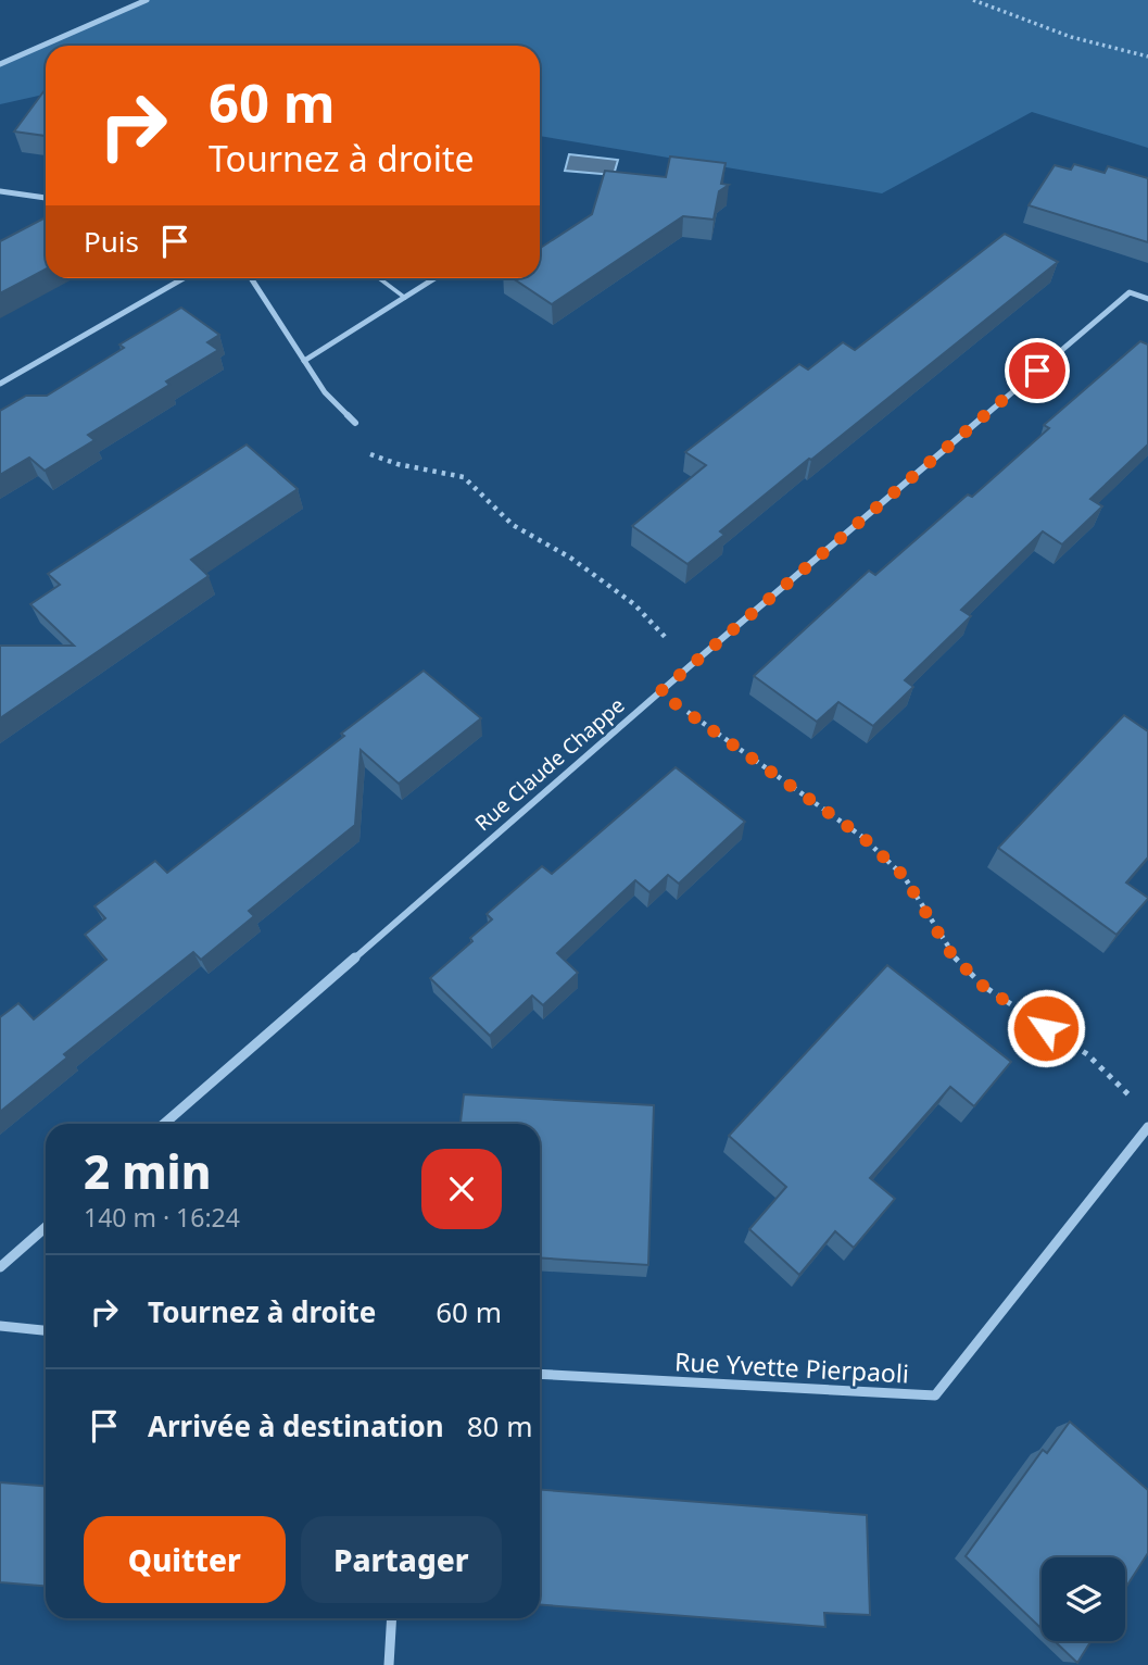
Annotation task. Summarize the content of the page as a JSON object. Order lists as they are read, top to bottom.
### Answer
{
  "streets": {
    "street": ["Rue Claude Chappe", "Rue Yvette Pierpaoli"]
  },
  "page": {
    "turn": ["60 m", "Tournez à droite"],
    "then": "Puis",
    "heading": ["2 min", "140 m · 16:24"],
    "list": [
      {
        "name": "Tournez à droite",
        "value": "60 m"
      },
      {
        "name": "Arrivée à destination",
        "value": "80 m"
      }
    ],
    "buttons": ["Quitter", "Partager"]
  }
}
